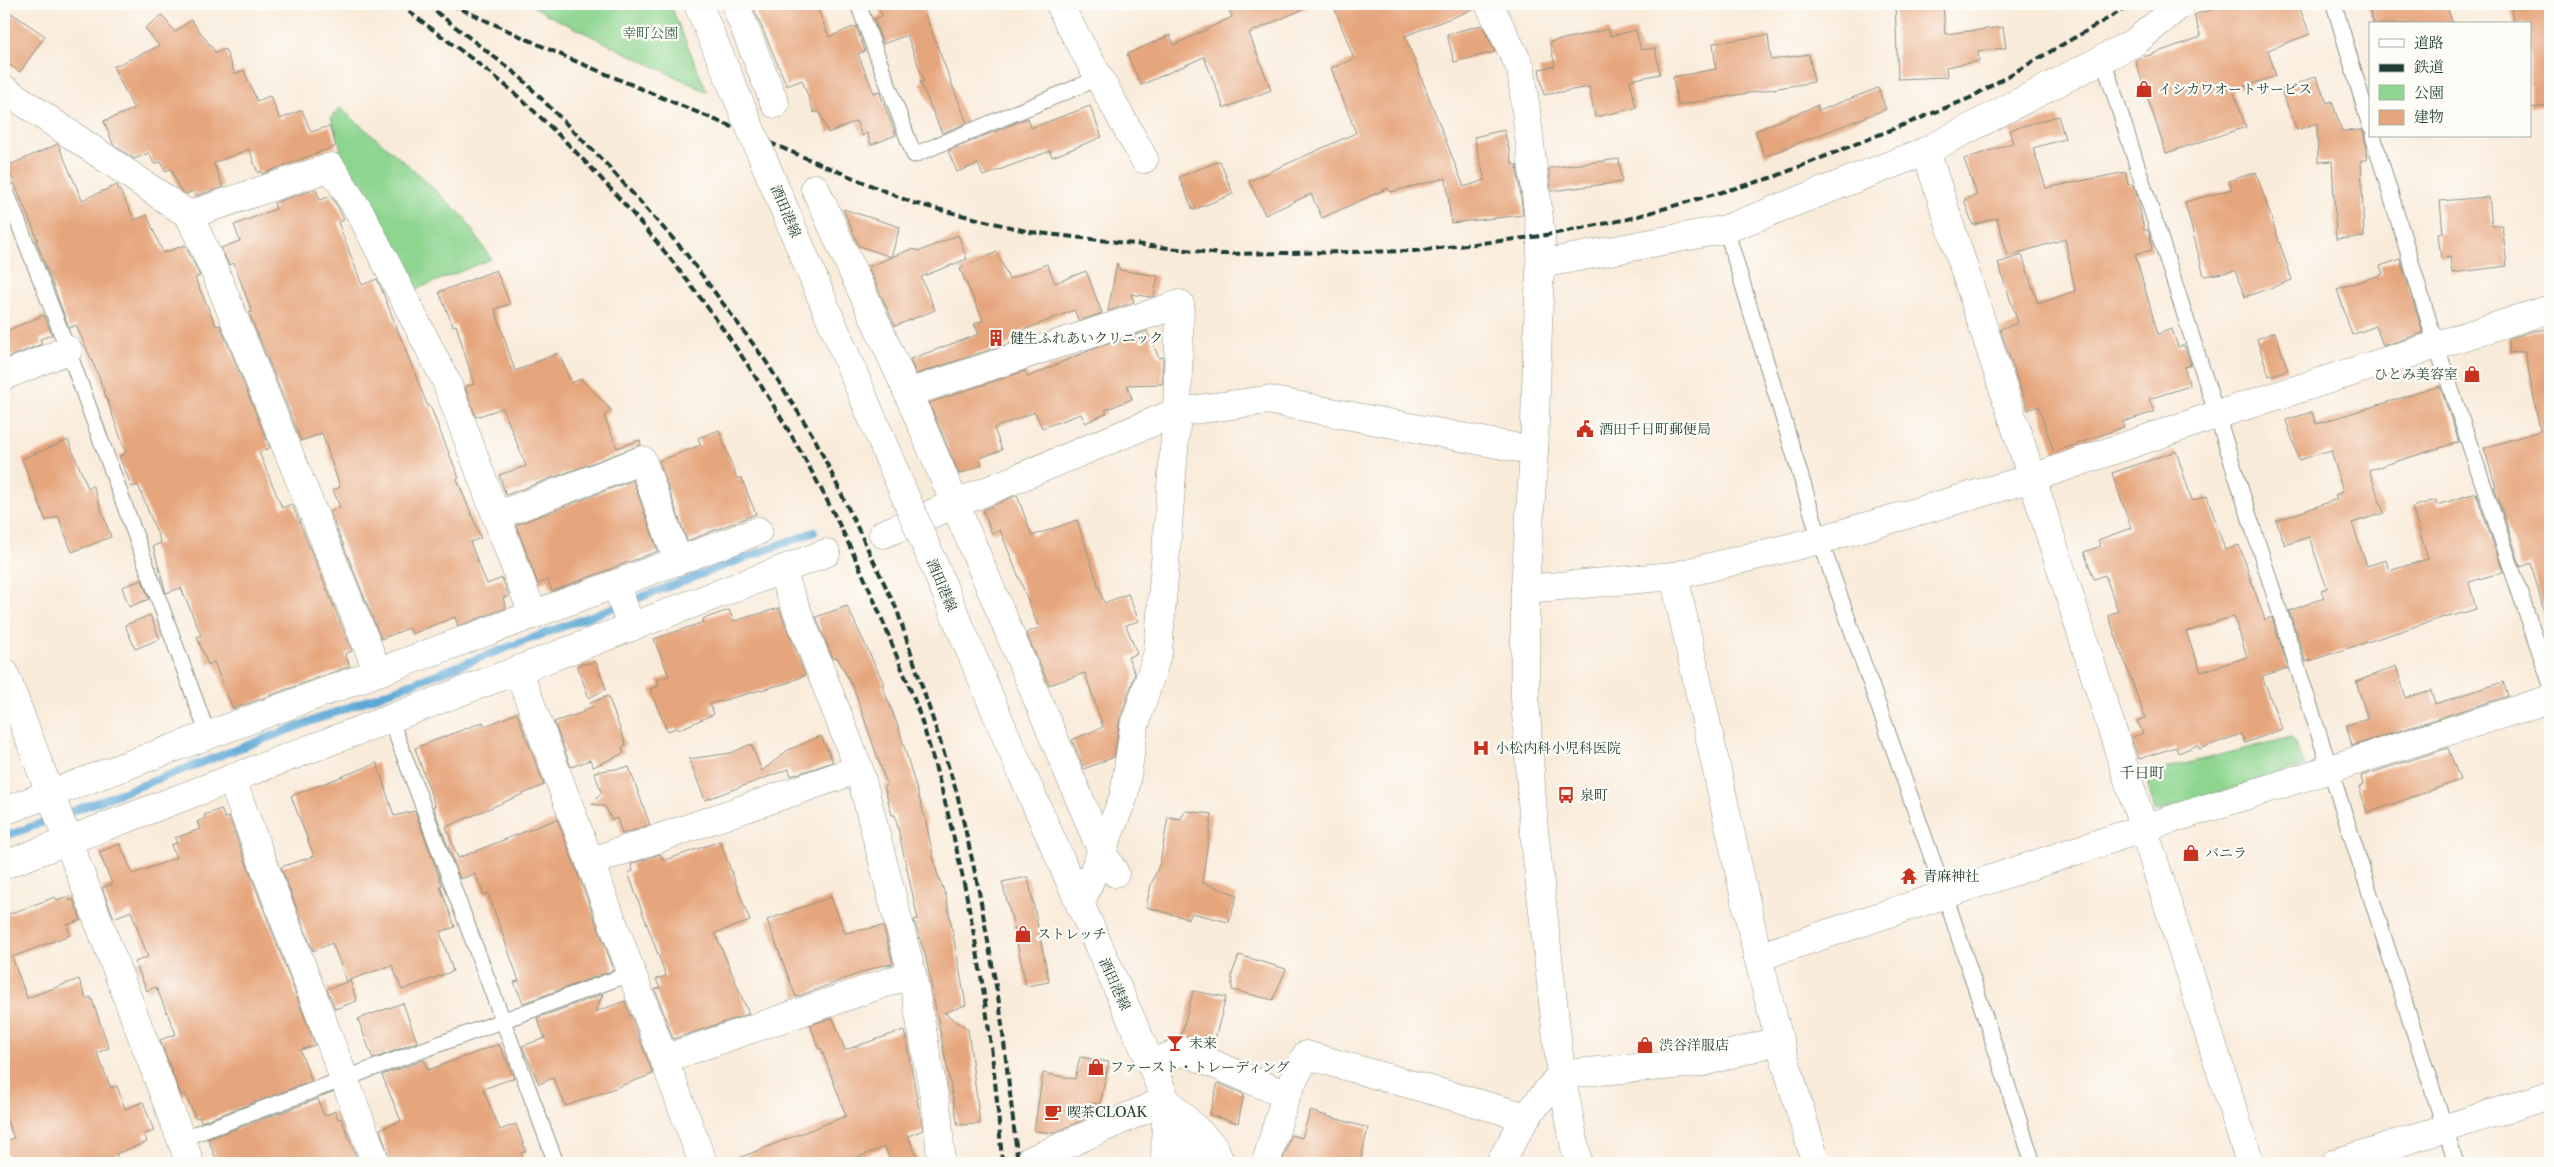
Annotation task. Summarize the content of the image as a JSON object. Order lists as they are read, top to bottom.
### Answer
{
  "streets": {
    "street": ["酒田港線"]
  },
  "districts": ["千日町"],
  "parks": ["幸町公園"],
  "places": {
    "shop": [
      "イシカワオートサービス",
      "ひとみ美容室",
      "バニラ",
      "ストレッチ",
      "渋谷洋服店",
      "ファースト・トレーディング"
    ],
    "building": ["健生ふれあいクリニック"],
    "public building": ["酒田千日町郵便局"],
    "hospital": ["小松内科小児科医院"],
    "bus stop": ["泉町"],
    "temple": ["青麻神社"],
    "bar": ["未来"],
    "cafe": ["喫茶CLOAK"]
  },
  "legend": [
    "道路",
    "鉄道",
    "公園",
    "建物"
  ]
}
